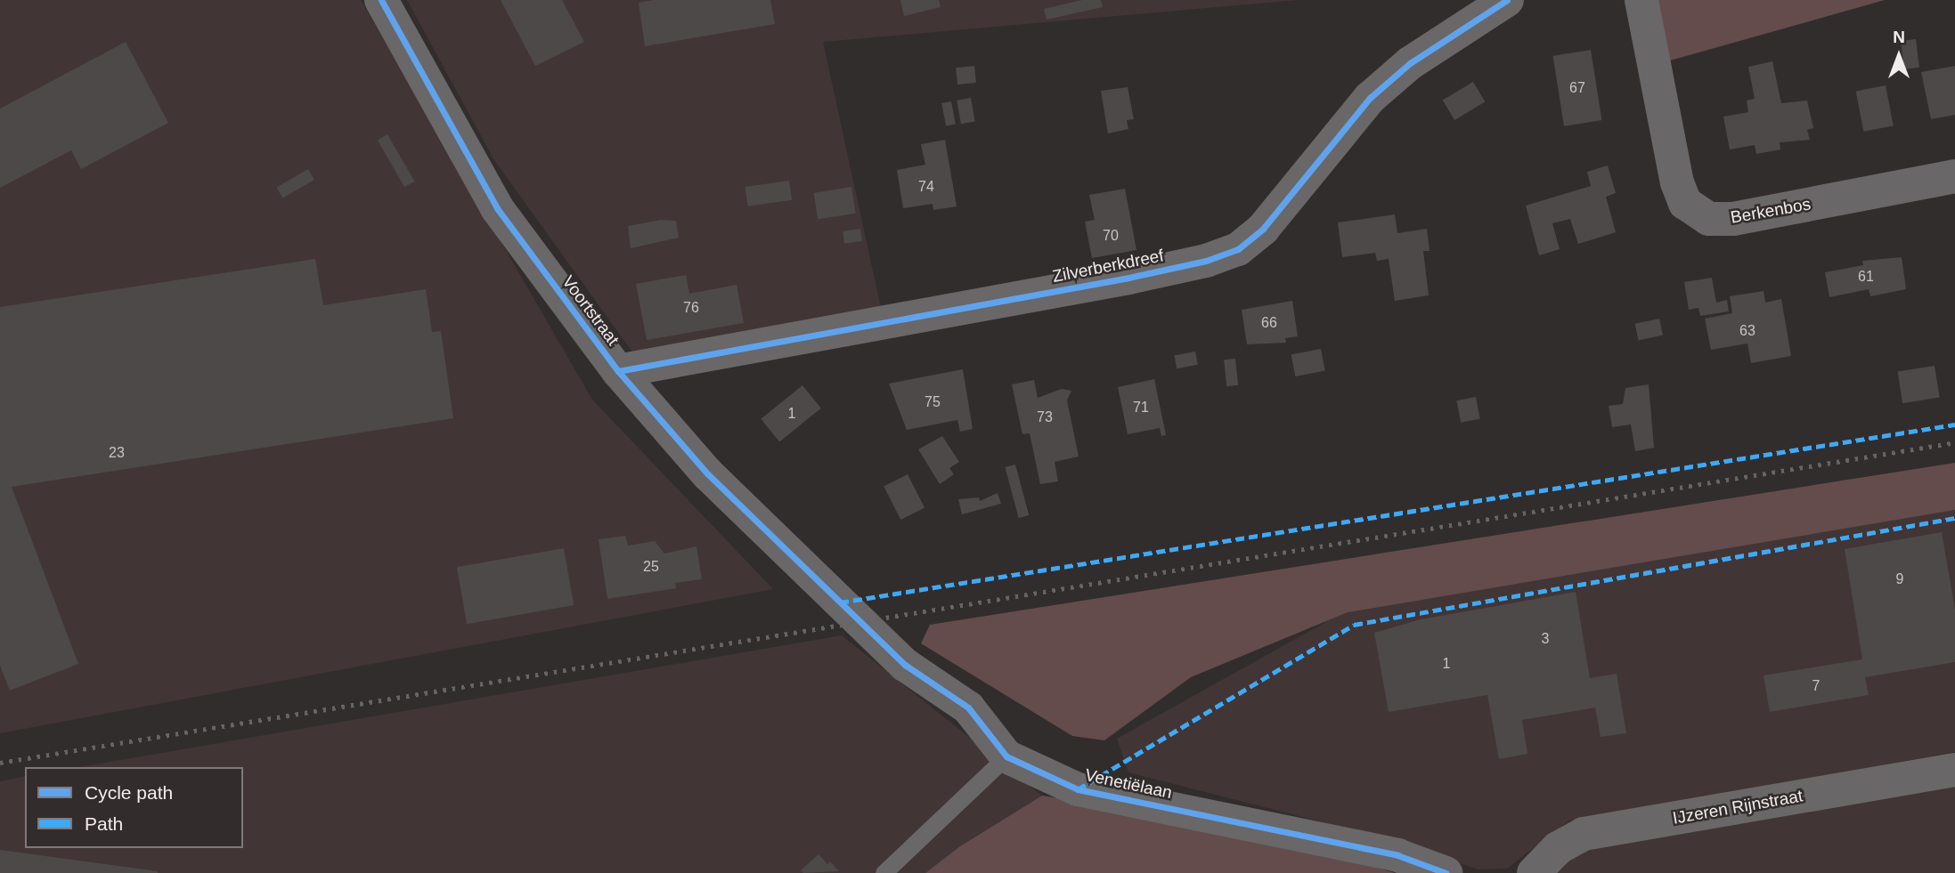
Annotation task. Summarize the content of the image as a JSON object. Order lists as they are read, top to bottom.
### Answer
{
  "streets": {
    "street": [
      "Berkenbos",
      "Zilverberkdreef",
      "Voortstraat",
      "Venetiëlaan",
      "IJzeren Rijnstraat"
    ]
  },
  "crossings": [
    ["Zilverberkdreef", "Voortstraat"],
    ["Voortstraat", "Venetiëlaan"]
  ],
  "house_numbers": [
    "67",
    "74",
    "70",
    "61",
    "76",
    "66",
    "63",
    "75",
    "71",
    "1",
    "73",
    "23",
    "25",
    "9",
    "3",
    "1",
    "7"
  ],
  "legend": ["Cycle path", "Path"],
  "north": "top"
}
